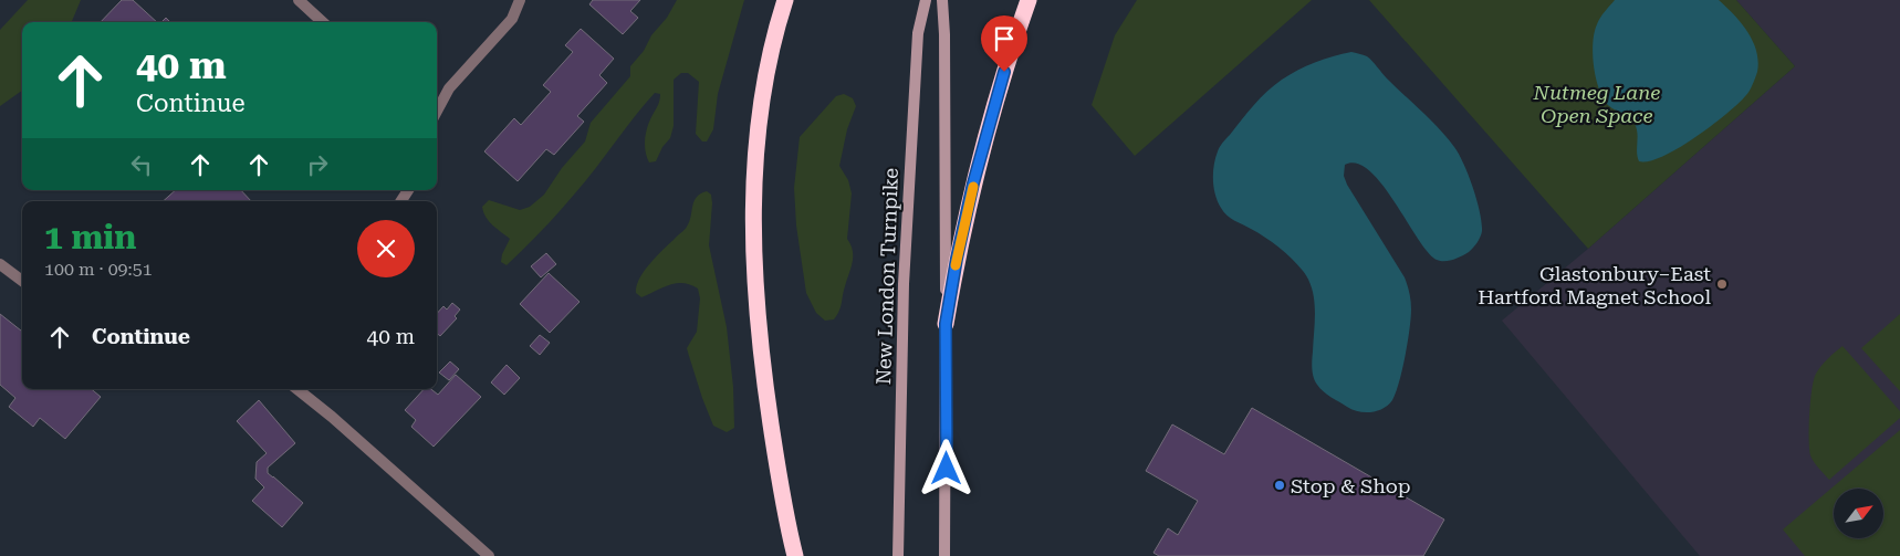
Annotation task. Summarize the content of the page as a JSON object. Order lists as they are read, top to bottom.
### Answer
{
  "streets": {
    "street": ["New London Turnpike"]
  },
  "parks": ["Nutmeg Lane Open Space"],
  "places": ["Glastonbury–East Hartford Magnet School", "Stop & Shop"],
  "north": "top right",
  "page": {
    "turn": ["40 m", "Continue"],
    "heading": ["1 min", "100 m · 09:51"],
    "list": [
      {
        "name": "Continue",
        "value": "40 m"
      }
    ]
  }
}
